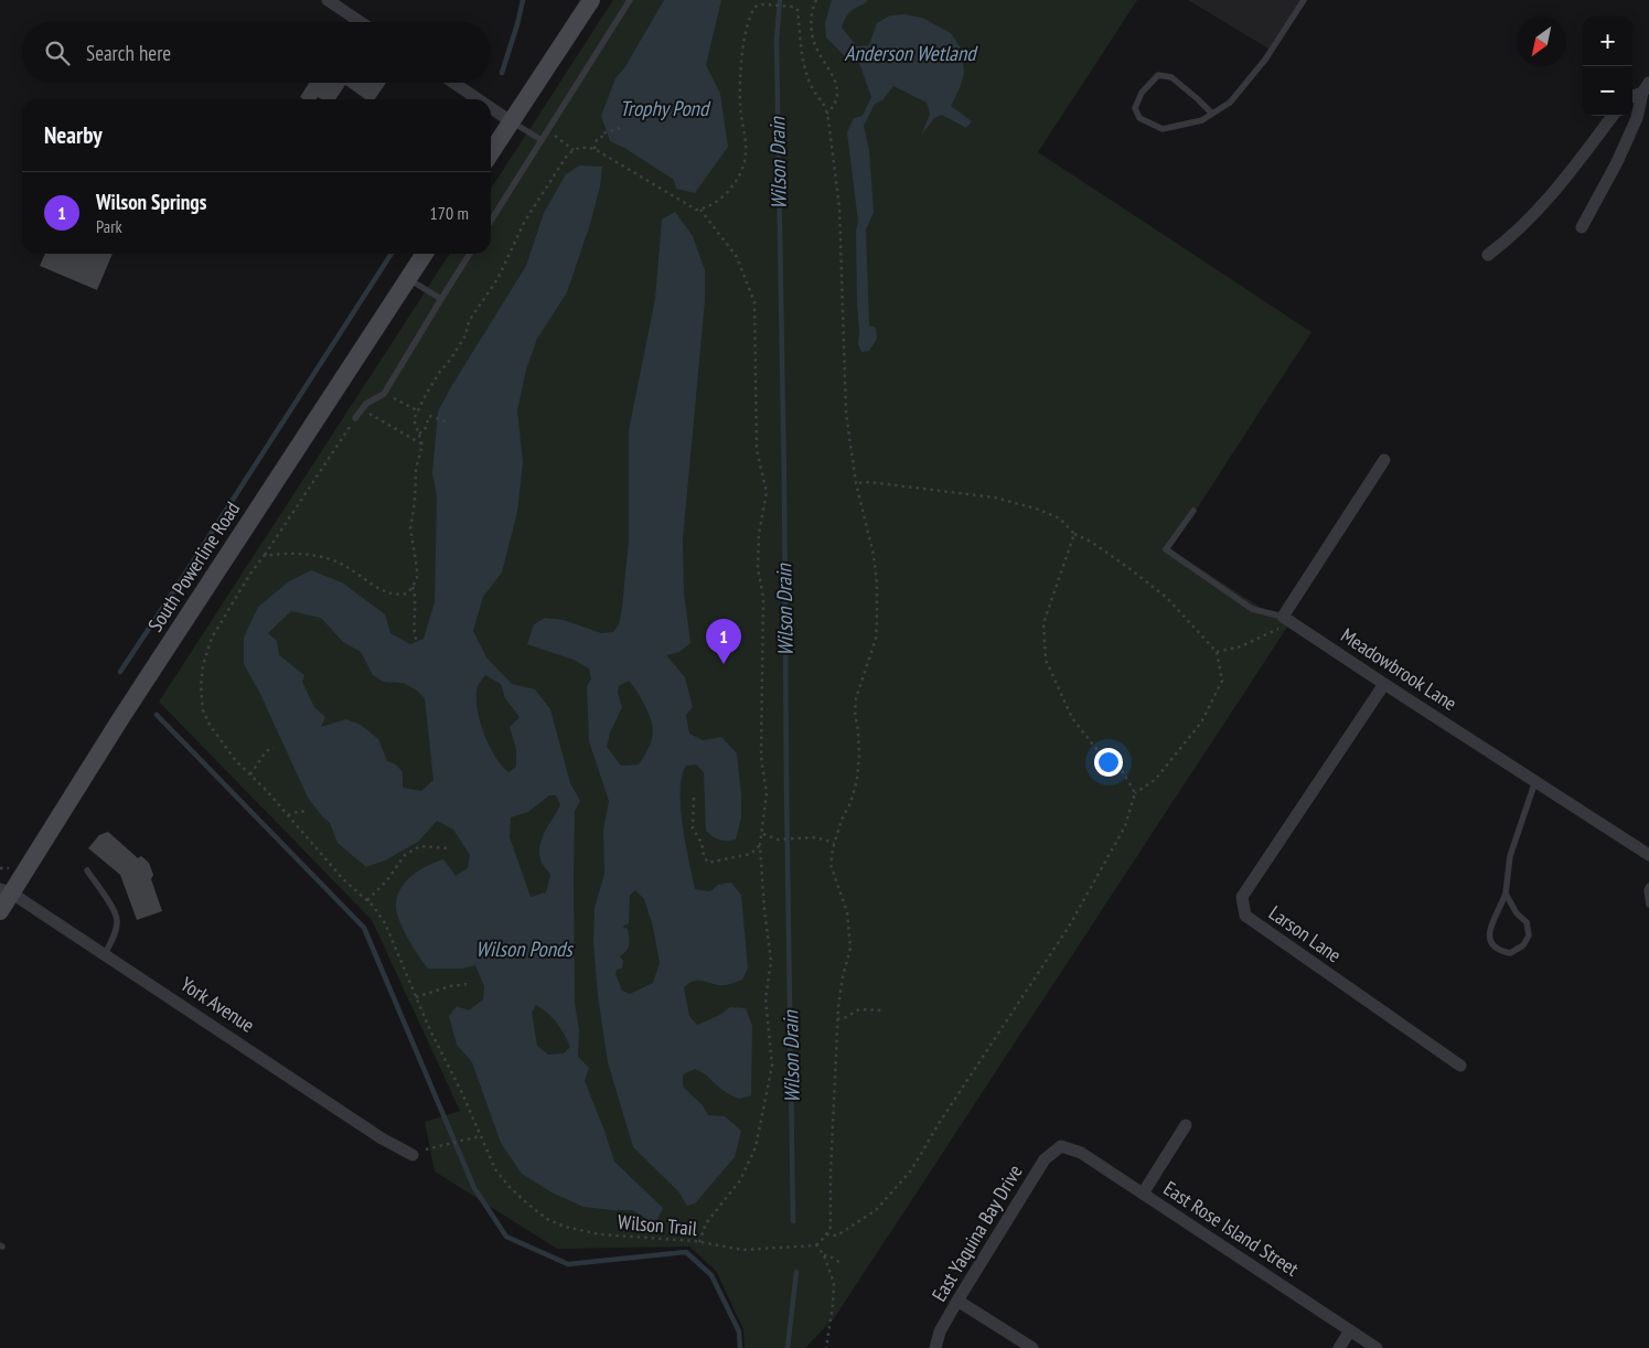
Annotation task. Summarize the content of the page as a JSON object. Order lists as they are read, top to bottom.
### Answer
{
  "streets": {
    "street": [
      "South Powerline Road",
      "Meadowbrook Lane",
      "Larson Lane",
      "York Avenue",
      "East Rose Island Street",
      "East Yaquina Bay Drive"
    ],
    "path": ["Wilson Trail"]
  },
  "crossings": [
    ["South Powerline Road", "York Avenue"],
    ["Meadowbrook Lane", "Larson Lane"],
    ["East Rose Island Street", "East Yaquina Bay Drive"]
  ],
  "water": [
    "Anderson Wetland",
    "Trophy Pond",
    "Wilson Drain",
    "Wilson Ponds"
  ],
  "north": "bottom left",
  "page": {
    "map_buttons": ["+", "−"],
    "search": "Search here",
    "heading": "Nearby",
    "list": [
      {
        "mark": "1",
        "name": "Wilson Springs",
        "note": "Park",
        "value": "170 m"
      }
    ],
    "pins": "1"
  }
}
